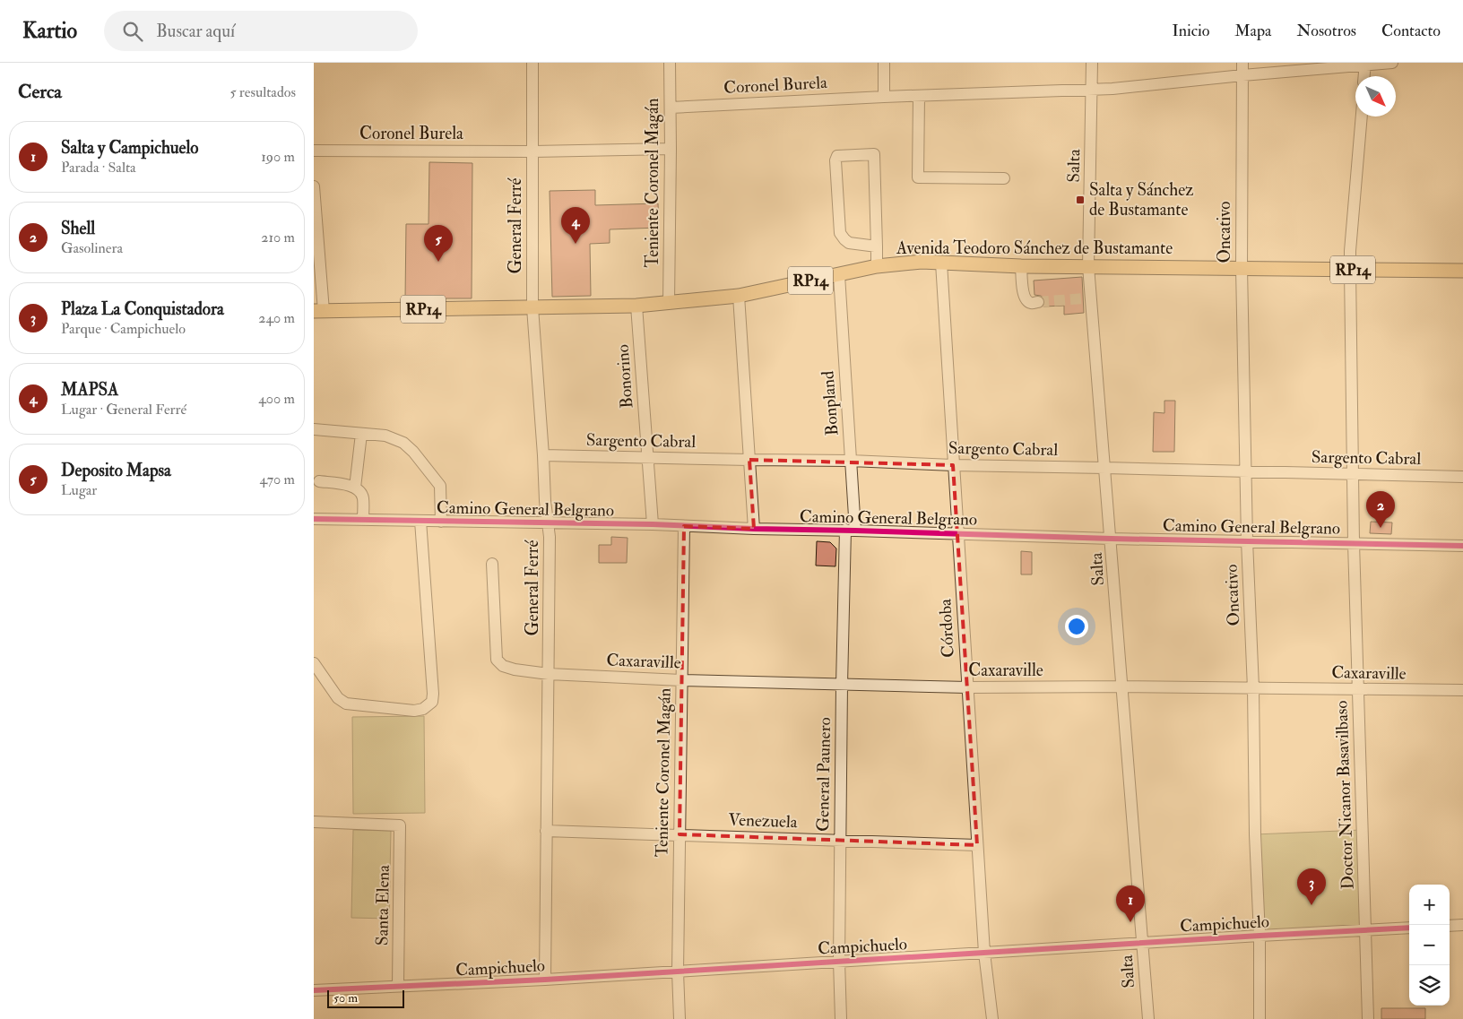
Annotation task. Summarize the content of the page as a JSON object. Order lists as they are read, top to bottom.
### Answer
{
  "streets": {
    "main road": ["Avenida Teodoro Sánchez de Bustamante", "RP14"],
    "street": [
      "Coronel Burela",
      "Salta",
      "Teniente Coronel Magán",
      "General Ferré",
      "Oncativo",
      "Bonorino",
      "Bonpland",
      "Sargento Cabral",
      "Camino General Belgrano",
      "Córdoba",
      "Caxaraville",
      "General Paunero",
      "Doctor Nicanor Basavilbaso",
      "Venezuela",
      "Santa Elena",
      "Campichuelo"
    ]
  },
  "crossings": [
    ["Coronel Burela", "Salta"],
    ["Coronel Burela", "Teniente Coronel Magán"],
    ["Coronel Burela", "General Ferré"],
    ["Coronel Burela", "Oncativo"],
    ["Salta", "Avenida Teodoro Sánchez de Bustamante"],
    ["Salta", "Sargento Cabral"],
    ["Salta", "Camino General Belgrano"],
    ["Salta", "Caxaraville"],
    ["Salta", "Campichuelo"],
    ["Teniente Coronel Magán", "Avenida Teodoro Sánchez de Bustamante"],
    ["Teniente Coronel Magán", "Camino General Belgrano"],
    ["Teniente Coronel Magán", "Caxaraville"],
    ["Teniente Coronel Magán", "Venezuela"],
    ["Teniente Coronel Magán", "Campichuelo"],
    ["General Ferré", "Avenida Teodoro Sánchez de Bustamante"],
    ["General Ferré", "Sargento Cabral"],
    ["General Ferré", "Camino General Belgrano"],
    ["General Ferré", "Caxaraville"],
    ["General Ferré", "Venezuela"],
    ["General Ferré", "Campichuelo"],
    ["Oncativo", "Avenida Teodoro Sánchez de Bustamante"],
    ["Oncativo", "Sargento Cabral"],
    ["Oncativo", "Camino General Belgrano"],
    ["Oncativo", "Caxaraville"],
    ["Oncativo", "Campichuelo"],
    ["Avenida Teodoro Sánchez de Bustamante", "Bonorino"],
    ["Avenida Teodoro Sánchez de Bustamante", "Bonpland"],
    ["Avenida Teodoro Sánchez de Bustamante", "Córdoba"],
    ["Avenida Teodoro Sánchez de Bustamante", "Doctor Nicanor Basavilbaso"],
    ["Bonorino", "Sargento Cabral"],
    ["Bonorino", "Camino General Belgrano"],
    ["Bonpland", "Sargento Cabral"],
    ["Bonpland", "Camino General Belgrano"],
    ["Bonpland", "General Paunero"],
    ["Sargento Cabral", "Córdoba"],
    ["Sargento Cabral", "Doctor Nicanor Basavilbaso"],
    ["Camino General Belgrano", "Córdoba"],
    ["Camino General Belgrano", "General Paunero"],
    ["Camino General Belgrano", "Doctor Nicanor Basavilbaso"],
    ["Córdoba", "Caxaraville"],
    ["Córdoba", "Venezuela"],
    ["Córdoba", "Campichuelo"],
    ["Caxaraville", "General Paunero"],
    ["Caxaraville", "Doctor Nicanor Basavilbaso"],
    ["General Paunero", "Venezuela"],
    ["General Paunero", "Campichuelo"],
    ["Doctor Nicanor Basavilbaso", "Campichuelo"],
    ["Santa Elena", "Campichuelo"]
  ],
  "places": {
    "transit": ["Salta y Sánchez de Bustamante"]
  },
  "scale_bar": "50 m",
  "north": "bottom right",
  "page": {
    "header": "Kartio",
    "search": "Buscar aquí",
    "nav": [
      "Inicio",
      "Mapa",
      "Nosotros",
      "Contacto"
    ],
    "heading": ["Cerca", "5 resultados"],
    "list": [
      {
        "mark": "1",
        "name": "Salta y Campichuelo",
        "note": "Parada · Salta",
        "value": "190 m"
      },
      {
        "mark": "2",
        "name": "Shell",
        "note": "Gasolinera",
        "value": "210 m"
      },
      {
        "mark": "3",
        "name": "Plaza La Conquistadora",
        "note": "Parque · Campichuelo",
        "value": "240 m"
      },
      {
        "mark": "4",
        "name": "MAPSA",
        "note": "Lugar · General Ferré",
        "value": "400 m"
      },
      {
        "mark": "5",
        "name": "Deposito Mapsa",
        "note": "Lugar",
        "value": "470 m"
      }
    ],
    "pins": [
      "4",
      "5",
      "2",
      "3",
      "1"
    ],
    "map_buttons": ["+", "−"],
    "scale": "50 m"
  }
}
